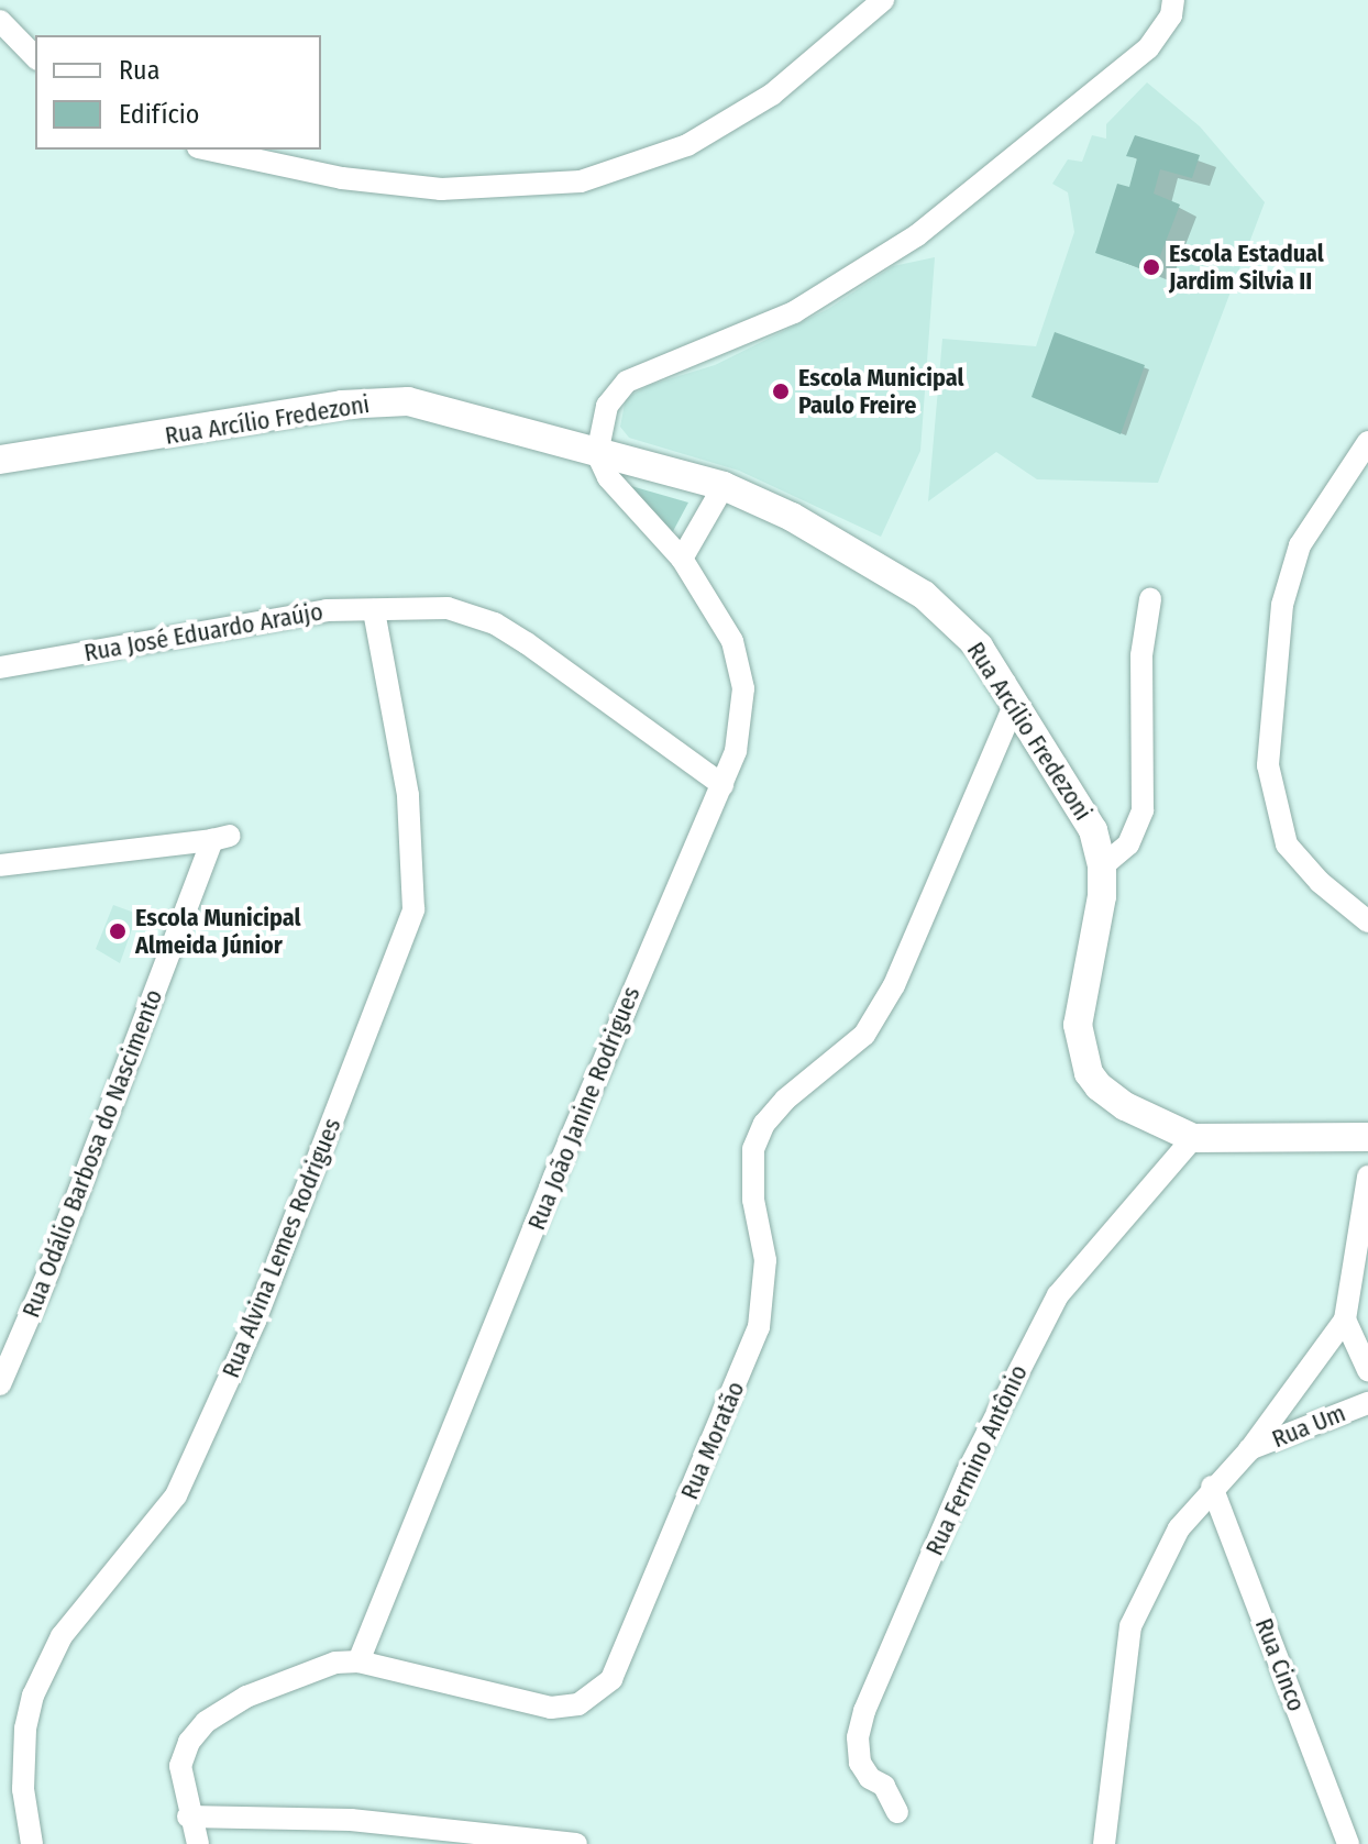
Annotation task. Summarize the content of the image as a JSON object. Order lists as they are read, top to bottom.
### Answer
{
  "streets": {
    "street": [
      "Rua Arcílio Fredezoni",
      "Rua José Eduardo Araújo",
      "Rua João Janine Rodrigues",
      "Rua Odálio Barbosa do Nascimento",
      "Rua Alvina Lemes Rodrigues",
      "Rua Um",
      "Rua Moratão",
      "Rua Fermino Antônio",
      "Rua Cinco"
    ]
  },
  "crossings": [
    ["Rua Arcílio Fredezoni", "Rua João Janine Rodrigues"],
    ["Rua Arcílio Fredezoni", "Rua Moratão"],
    ["Rua Arcílio Fredezoni", "Rua Fermino Antônio"],
    ["Rua José Eduardo Araújo", "Rua João Janine Rodrigues"],
    ["Rua José Eduardo Araújo", "Rua Alvina Lemes Rodrigues"],
    ["Rua João Janine Rodrigues", "Rua Moratão"]
  ],
  "places": ["Escola Estadual Jardim Silvia II", "Escola Municipal Paulo Freire", "Escola Municipal Almeida Júnior"],
  "legend": ["Rua", "Edifício"]
}
